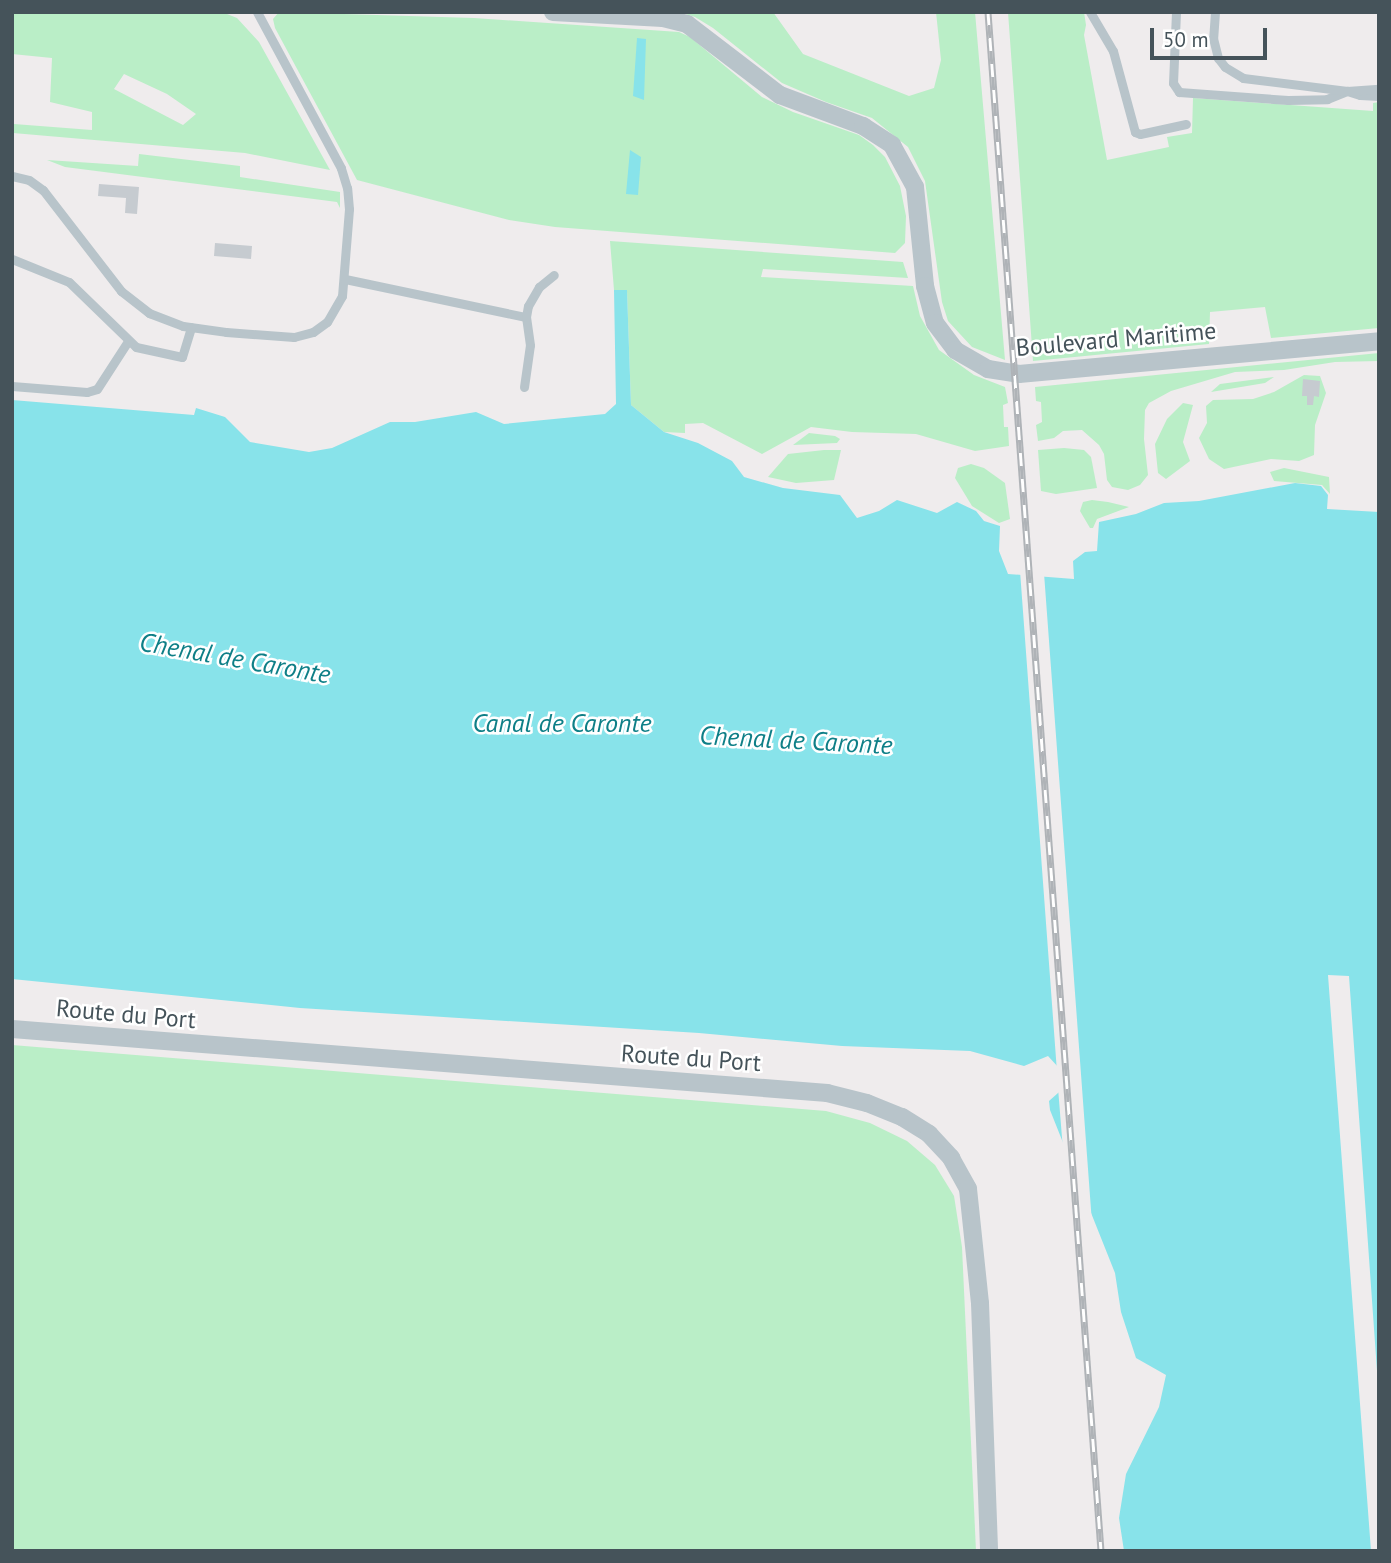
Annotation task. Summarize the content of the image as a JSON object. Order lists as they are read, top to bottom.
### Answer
{
  "streets": {
    "street": ["Boulevard Maritime", "Route du Port"]
  },
  "water": ["Chenal de Caronte", "Canal de Caronte"],
  "scale_bar": "50 m"
}
